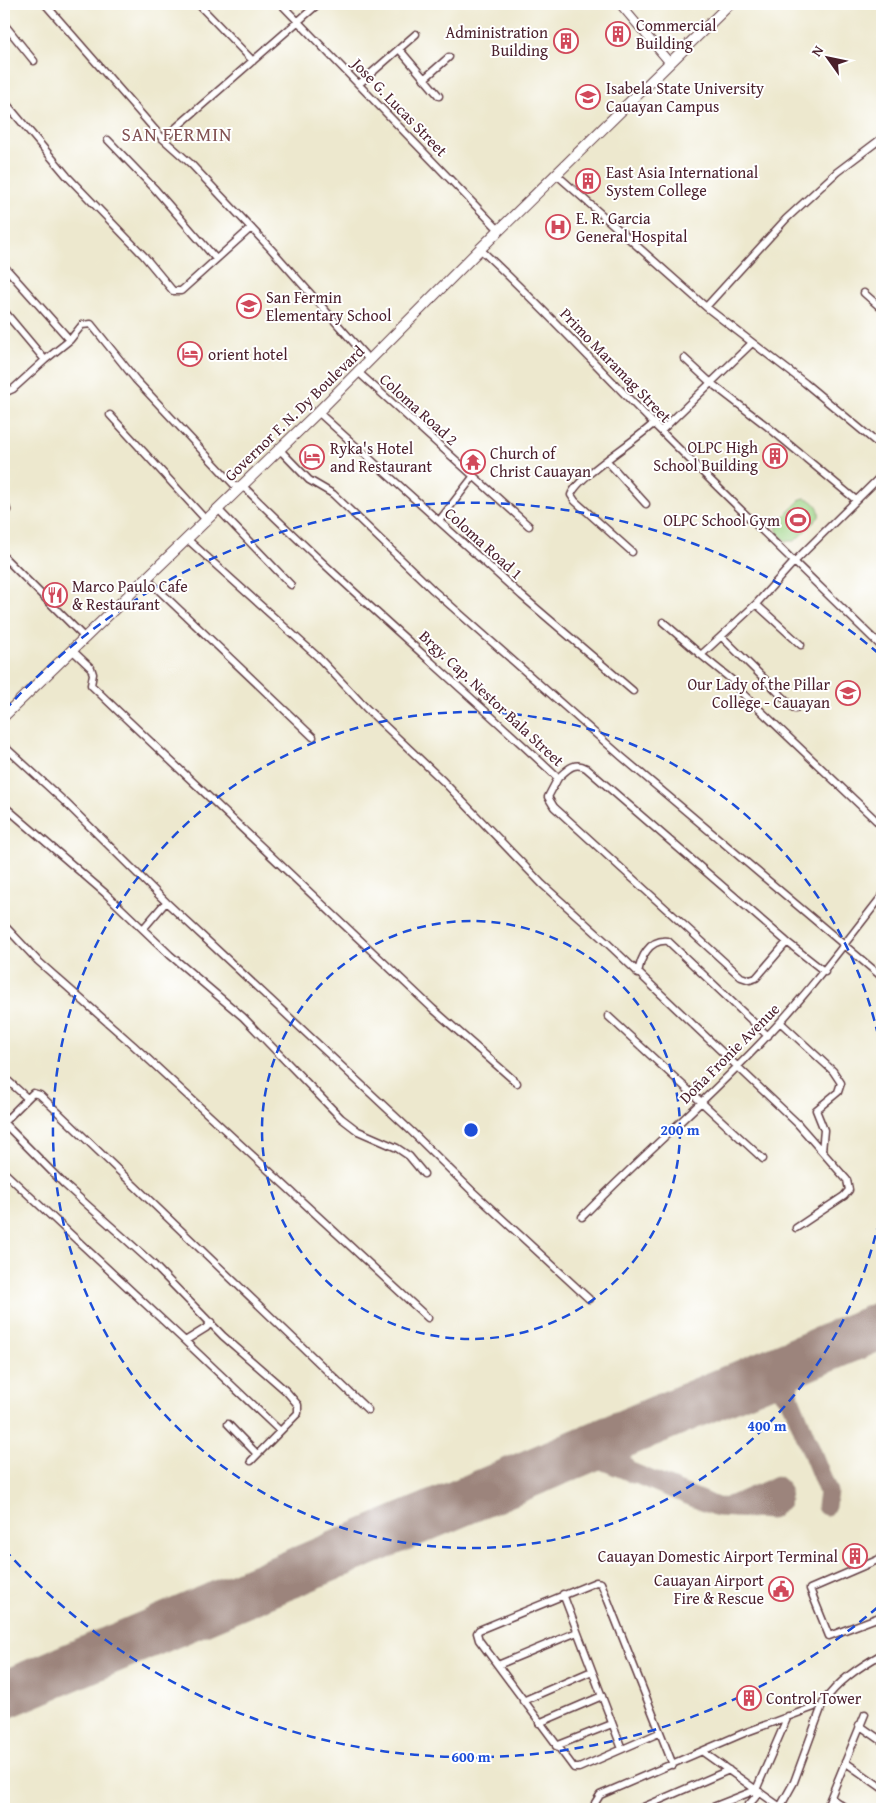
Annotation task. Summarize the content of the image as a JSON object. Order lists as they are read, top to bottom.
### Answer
{
  "streets": {
    "highway": ["Governor F. N. Dy Boulevard"],
    "street": [
      "Jose G. Lucas Street",
      "Primo Maramag Street",
      "Coloma Road 2",
      "Coloma Road 1",
      "Brgy. Cap. Nestor Bala Street",
      "Doña Fronie Avenue"
    ]
  },
  "crossings": [
    ["Jose G. Lucas Street", "Governor F. N. Dy Boulevard"],
    ["Primo Maramag Street", "Governor F. N. Dy Boulevard"],
    ["Coloma Road 2", "Governor F. N. Dy Boulevard"],
    ["Governor F. N. Dy Boulevard", "Coloma Road 1"],
    ["Governor F. N. Dy Boulevard", "Brgy. Cap. Nestor Bala Street"],
    ["Brgy. Cap. Nestor Bala Street", "Doña Fronie Avenue"]
  ],
  "districts": ["SAN FERMIN"],
  "places": {
    "building": [
      "Commercial Building",
      "Administration Building",
      "East Asia International System College",
      "OLPC High School Building",
      "Cauayan Domestic Airport Terminal",
      "Control Tower"
    ],
    "school or university": ["Isabela State University Cauayan Campus", "San Fermin Elementary School", "Our Lady of the Pillar College - Cauayan"],
    "hospital": ["E. R. Garcia General Hospital"],
    "hotel": ["orient hotel", "Ryka's Hotel and Restaurant"],
    "temple": ["Church of Christ Cauayan"],
    "sports": ["OLPC School Gym"],
    "restaurant": ["Marco Paulo Cafe & Restaurant"],
    "public building": ["Cauayan Airport Fire & Rescue"]
  },
  "north": "top left",
  "rings": ["200 m", "400 m", "600 m"]
}
